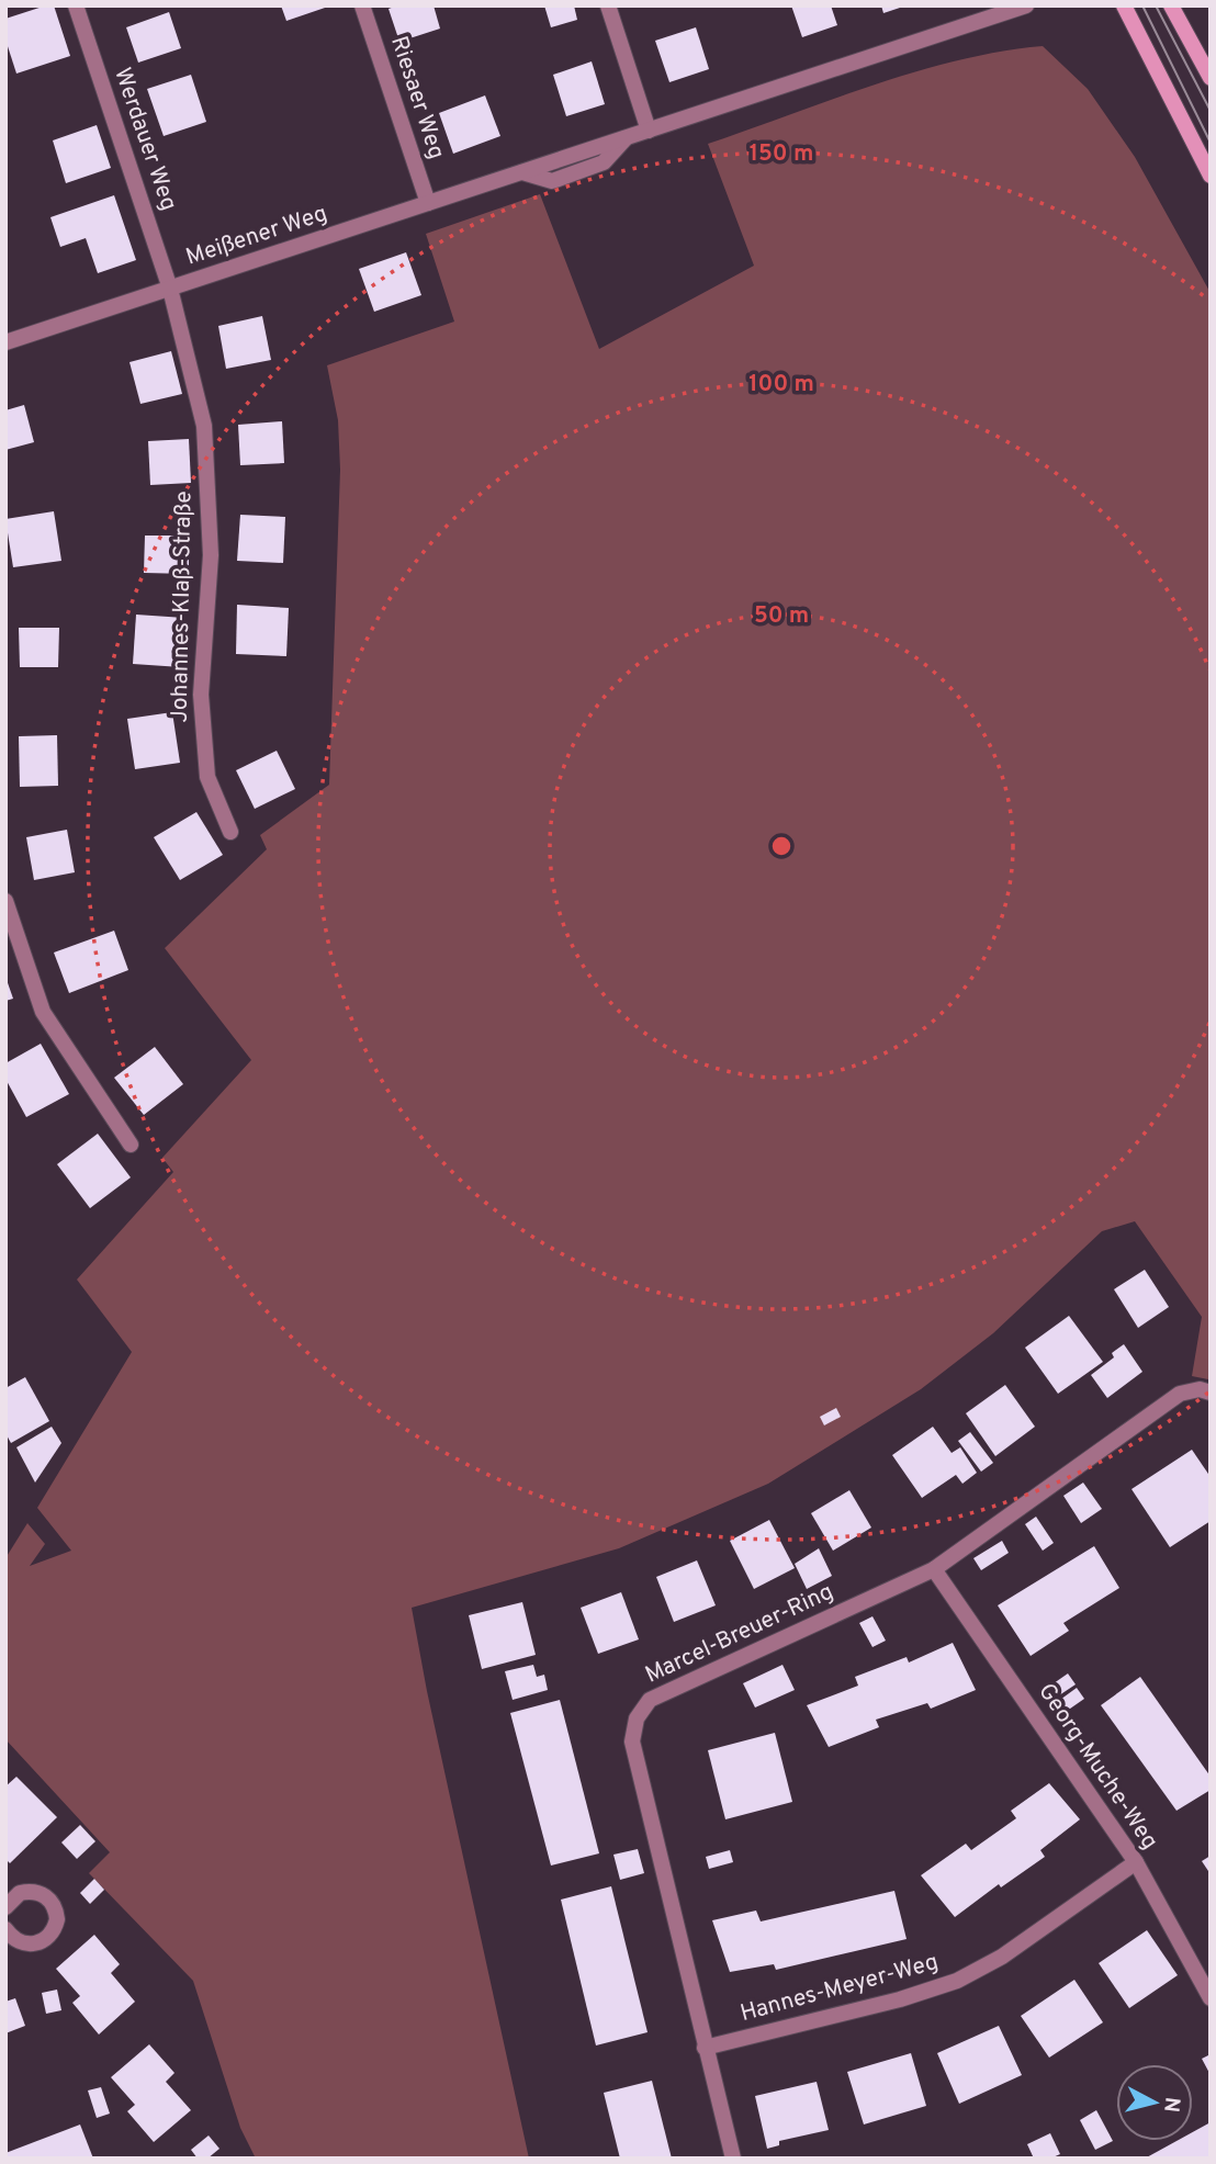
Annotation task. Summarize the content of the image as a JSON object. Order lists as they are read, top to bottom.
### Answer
{
  "streets": {
    "street": [
      "Riesaer Weg",
      "Werdauer Weg",
      "Meißener Weg",
      "Johannes-Klaß-Straße",
      "Marcel-Breuer-Ring",
      "Georg-Muche-Weg",
      "Hannes-Meyer-Weg"
    ]
  },
  "crossings": [
    ["Riesaer Weg", "Meißener Weg"],
    ["Werdauer Weg", "Meißener Weg"],
    ["Werdauer Weg", "Johannes-Klaß-Straße"],
    ["Meißener Weg", "Johannes-Klaß-Straße"],
    ["Marcel-Breuer-Ring", "Georg-Muche-Weg"],
    ["Marcel-Breuer-Ring", "Hannes-Meyer-Weg"],
    ["Georg-Muche-Weg", "Hannes-Meyer-Weg"]
  ],
  "north": "right",
  "rings": ["150 m", "100 m", "50 m"]
}
